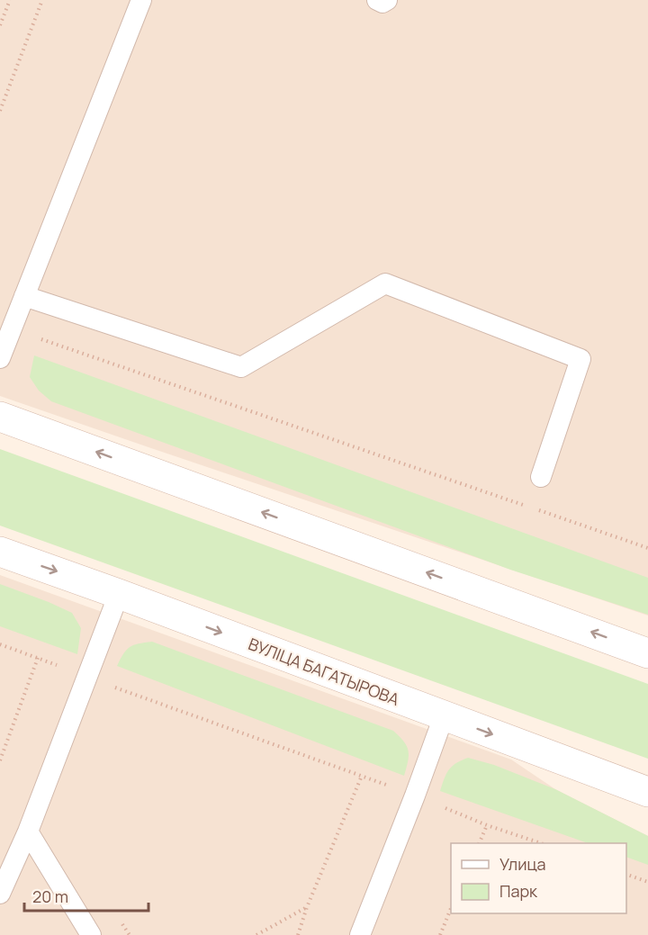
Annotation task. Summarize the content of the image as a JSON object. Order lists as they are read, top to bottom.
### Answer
{
  "streets": {
    "street": ["ВУЛІЦА БАГАТЫРОВА"]
  },
  "legend": ["Улица", "Парк"],
  "scale_bar": "20 m"
}
